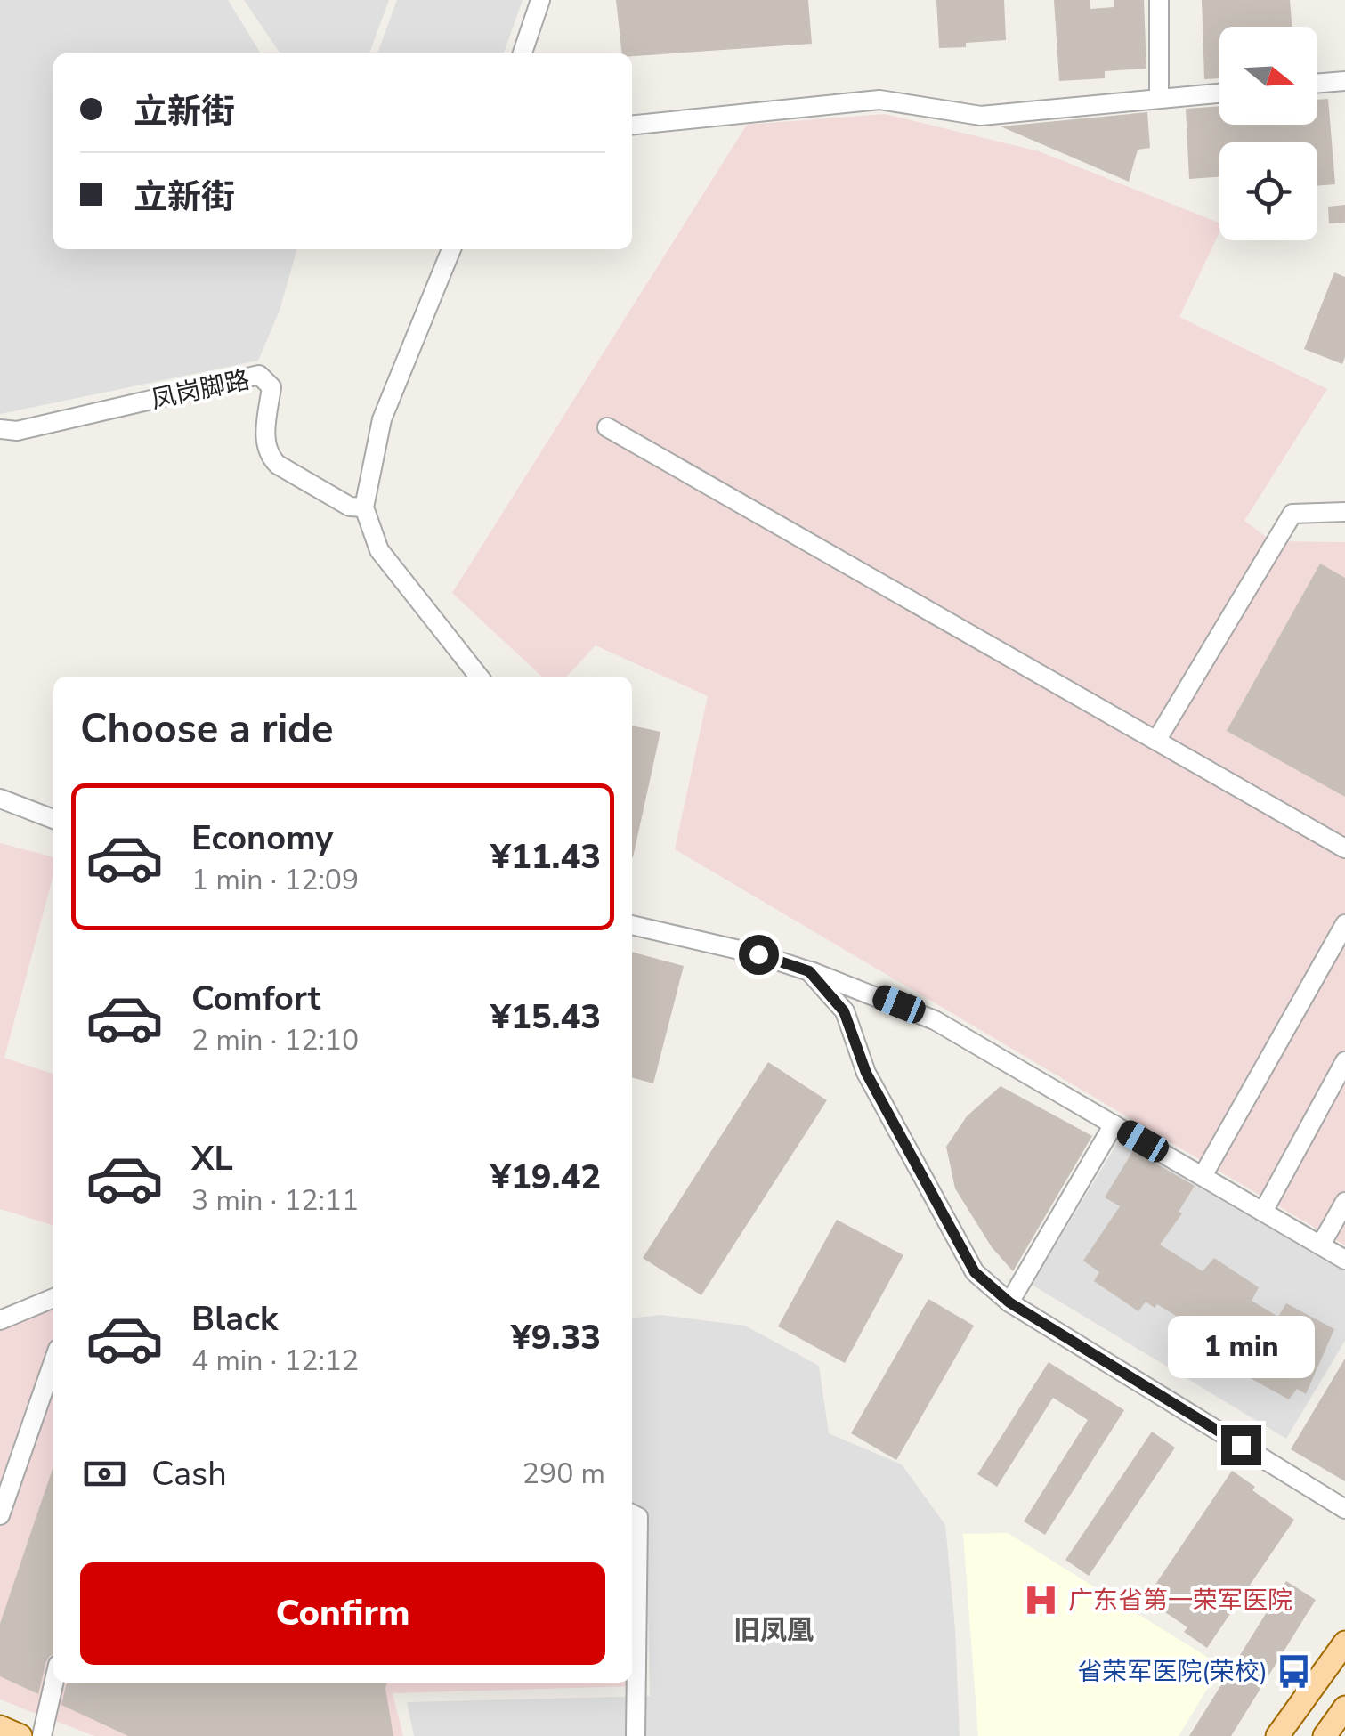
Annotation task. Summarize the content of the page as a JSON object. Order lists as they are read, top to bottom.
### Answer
{
  "streets": {
    "street": ["凤岗脚路"]
  },
  "districts": ["旧凤凰"],
  "places": {
    "hospital": ["广东省第一荣军医院"],
    "bus stop": ["省荣军医院(荣校)"]
  },
  "north": "right",
  "page": {
    "banner": ["立新街", "立新街"],
    "heading": "Choose a ride",
    "list": [
      {
        "name": "Economy",
        "note": "1 min · 12:09",
        "value": "¥11.43"
      },
      {
        "name": "Comfort",
        "note": "2 min · 12:10",
        "value": "¥15.43"
      },
      {
        "name": "XL",
        "note": "3 min · 12:11",
        "value": "¥19.42"
      },
      {
        "name": "Black",
        "note": "4 min · 12:12",
        "value": "¥9.33"
      }
    ],
    "bubble": "1 min",
    "pay": ["Cash", "290 m"],
    "buttons": "Confirm"
  }
}
